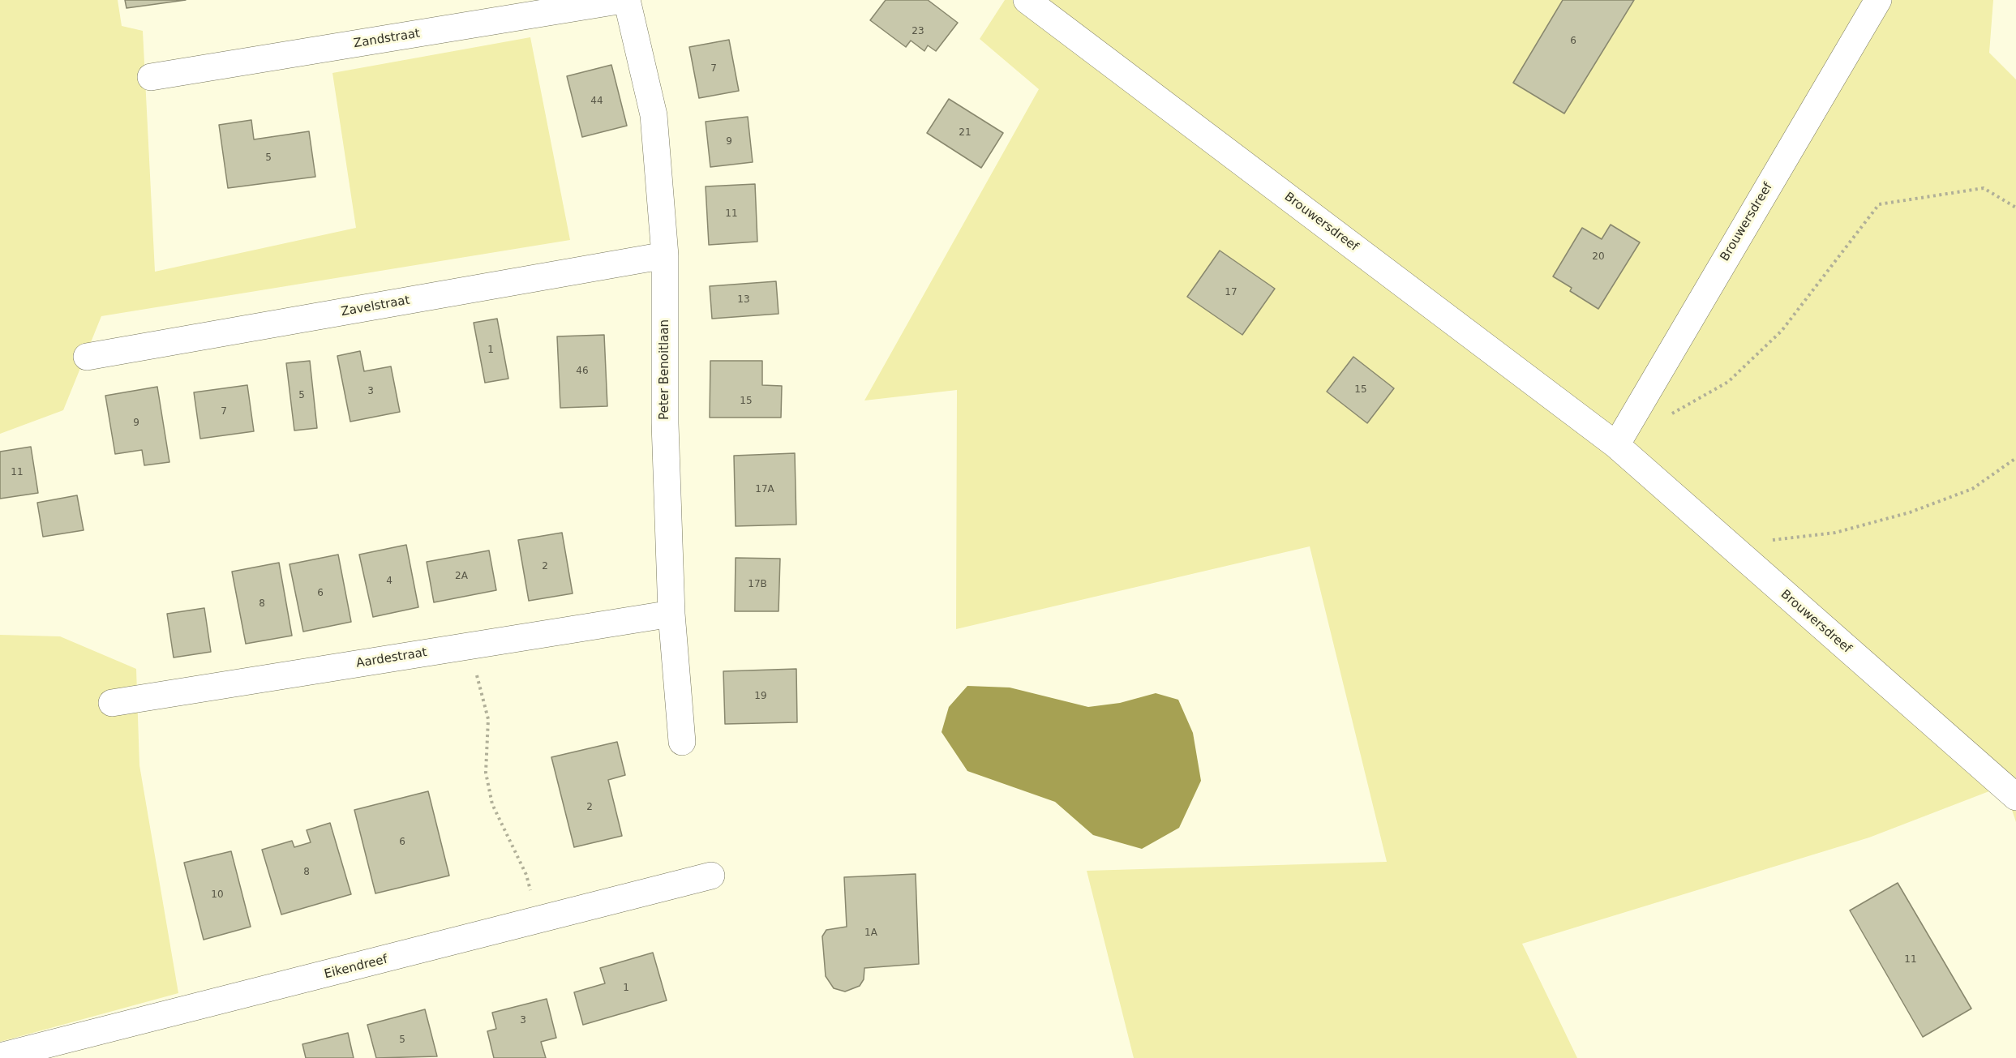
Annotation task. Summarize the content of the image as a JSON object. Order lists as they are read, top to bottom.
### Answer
{
  "streets": {
    "street": [
      "Zandstraat",
      "Brouwersdreef",
      "Zavelstraat",
      "Peter Benoitlaan",
      "Aardestraat",
      "Eikendreef"
    ]
  },
  "crossings": [
    ["Zavelstraat", "Peter Benoitlaan"],
    ["Peter Benoitlaan", "Aardestraat"]
  ],
  "house_numbers": [
    "23",
    "6",
    "7",
    "44",
    "21",
    "9",
    "5",
    "11",
    "20",
    "17",
    "13",
    "1",
    "46",
    "15",
    "3",
    "5",
    "15",
    "7",
    "9",
    "11",
    "17A",
    "2",
    "2A",
    "4",
    "17B",
    "6",
    "8",
    "19",
    "2",
    "6",
    "8",
    "10",
    "1A",
    "11",
    "1",
    "3",
    "5"
  ]
}
